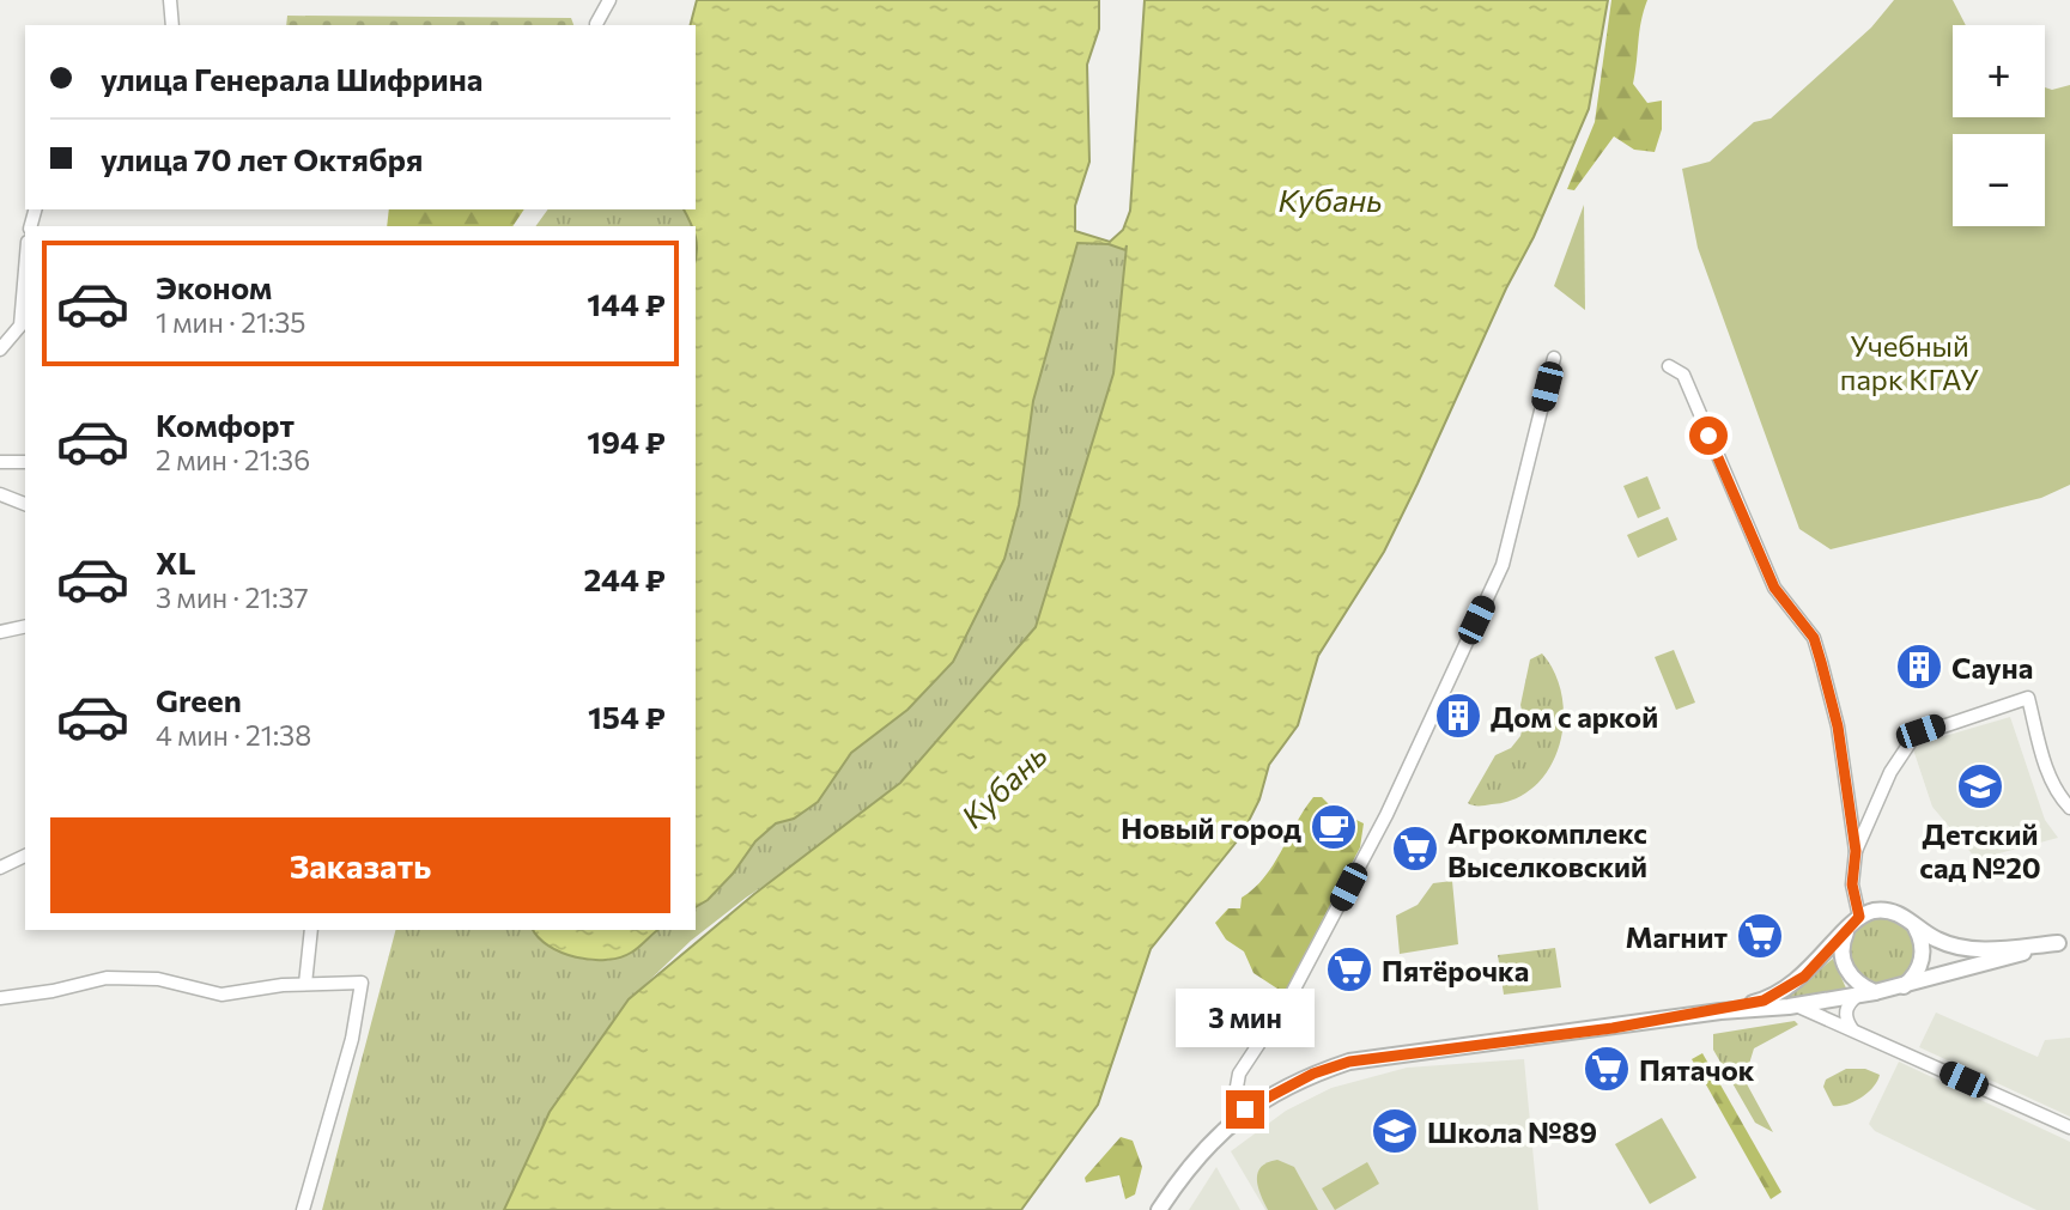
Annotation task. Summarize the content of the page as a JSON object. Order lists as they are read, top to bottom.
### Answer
{
  "water": ["Кубань"],
  "parks": ["Учебный парк КГАУ"],
  "places": {
    "building": ["Сауна", "Дом с аркой"],
    "school or university": ["Детский сад №20", "Школа №89"],
    "cafe": ["Новый город"],
    "supermarket": [
      "Агрокомплекс Выселковский",
      "Магнит",
      "Пятёрочка",
      "Пятачок"
    ]
  },
  "page": {
    "map_buttons": ["+", "−"],
    "banner": ["улица Генерала Шифрина", "улица 70 лет Октября"],
    "list": [
      {
        "name": "Эконом",
        "note": "1 мин · 21:35",
        "value": "144 ₽"
      },
      {
        "name": "Комфорт",
        "note": "2 мин · 21:36",
        "value": "194 ₽"
      },
      {
        "name": "XL",
        "note": "3 мин · 21:37",
        "value": "244 ₽"
      },
      {
        "name": "Green",
        "note": "4 мин · 21:38",
        "value": "154 ₽"
      }
    ],
    "buttons": "Заказать",
    "bubble": "3 мин"
  }
}
